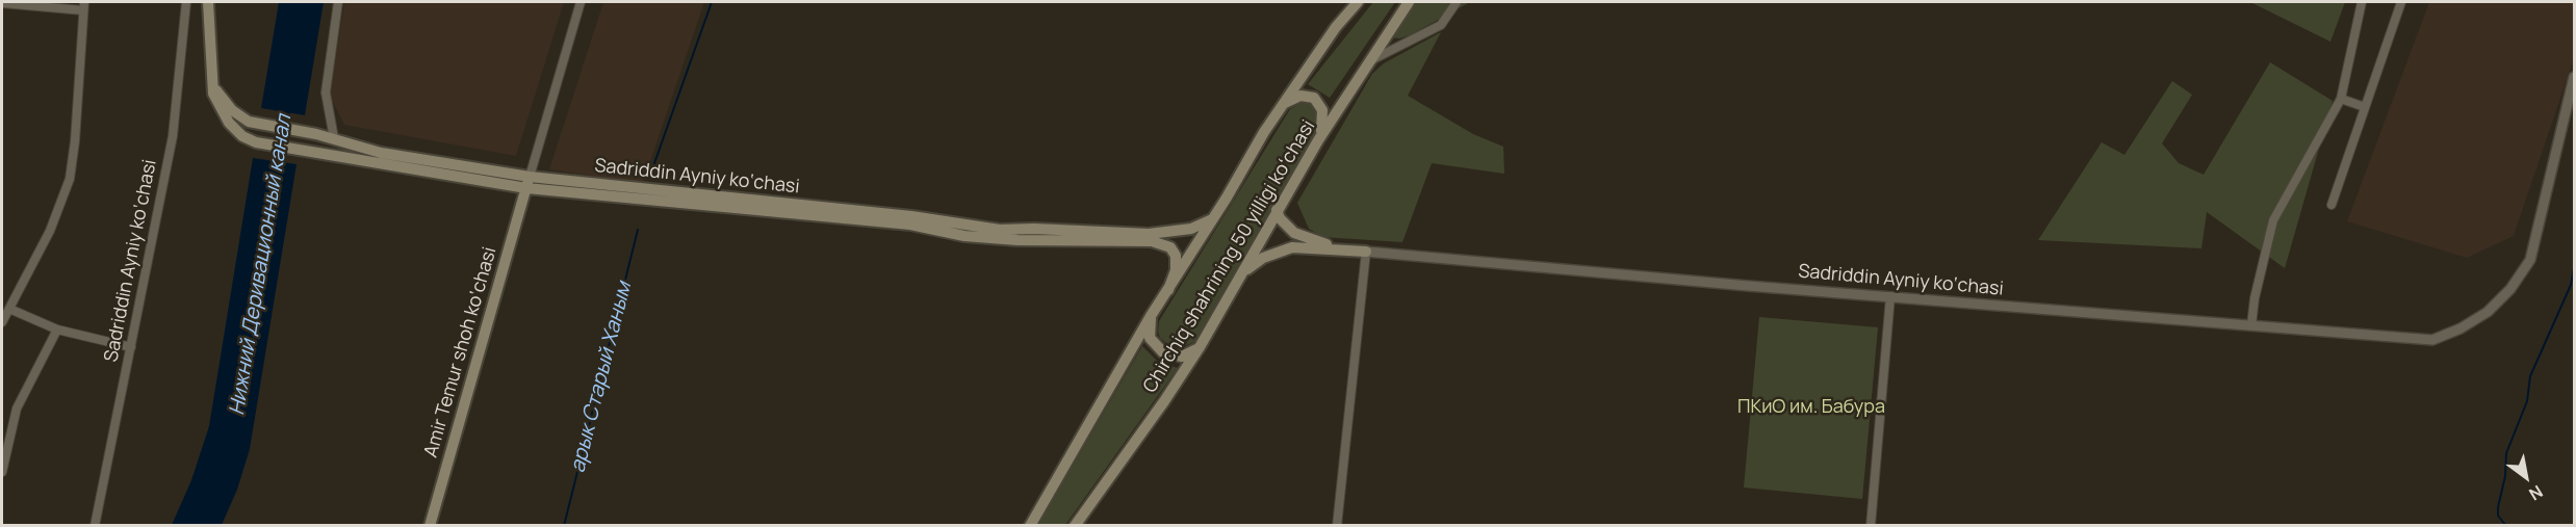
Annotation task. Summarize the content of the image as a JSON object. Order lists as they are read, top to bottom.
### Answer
{
  "streets": {
    "main road": ["Sadriddin Ayniy ko‘chasi", "Chirchiq shahrining 50 yilligi koʻchasi", "Amir Temur shoh ko‘chasi"]
  },
  "crossings": [
    ["Sadriddin Ayniy ko‘chasi", "Chirchiq shahrining 50 yilligi koʻchasi"],
    ["Sadriddin Ayniy ko‘chasi", "Amir Temur shoh ko‘chasi"]
  ],
  "water": ["Нижний Деривационный канал", "арык Старый Ханым"],
  "parks": ["ПКиО им. Бабура"],
  "north": "bottom right"
}
